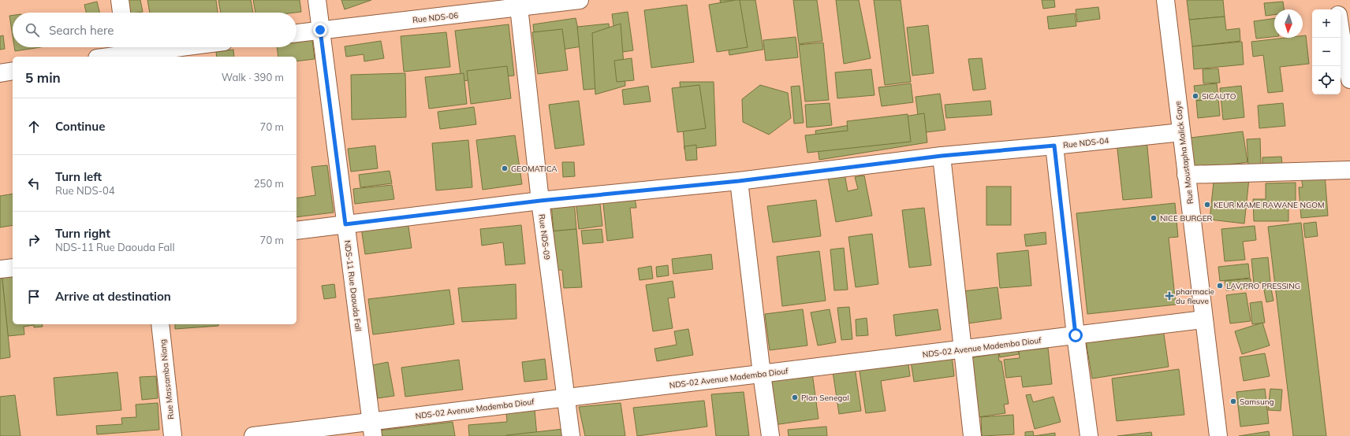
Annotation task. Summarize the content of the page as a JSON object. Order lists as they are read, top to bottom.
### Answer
{
  "streets": {
    "street": [
      "Rue NDS-06",
      "Rue NDS-04",
      "Rue Moustapha Malick Gaye",
      "Rue NDS-09",
      "NDS-11 Rue Daouda Fall",
      "NDS-02 Avenue Mademba Diouf",
      "Rue Massamba Niang"
    ]
  },
  "crossings": [
    ["Rue NDS-06", "Rue NDS-09"],
    ["Rue NDS-06", "NDS-11 Rue Daouda Fall"],
    ["Rue NDS-04", "Rue Moustapha Malick Gaye"],
    ["Rue NDS-04", "Rue NDS-09"],
    ["Rue NDS-04", "NDS-11 Rue Daouda Fall"],
    ["Rue Moustapha Malick Gaye", "NDS-02 Avenue Mademba Diouf"],
    ["Rue NDS-09", "NDS-02 Avenue Mademba Diouf"],
    ["NDS-11 Rue Daouda Fall", "NDS-02 Avenue Mademba Diouf"]
  ],
  "places": {
    "other": [
      "SICAUTO",
      "GEOMATICA",
      "KEUR MAME RAWANE NGOM",
      "NICE BURGER",
      "LAV'PRO PRESSING",
      "Plan Senegal",
      "Samsung"
    ],
    "health": ["pharmacie du fleuve"]
  },
  "north": "bottom",
  "page": {
    "map_buttons": ["+", "−"],
    "search": "Search here",
    "heading": ["5 min", "Walk · 390 m"],
    "list": [
      ["Continue", "70 m"],
      ["Turn left", "Rue NDS-04", "250 m"],
      ["Turn right", "NDS-11 Rue Daouda Fall", "70 m"],
      "Arrive at destination"
    ]
  }
}
